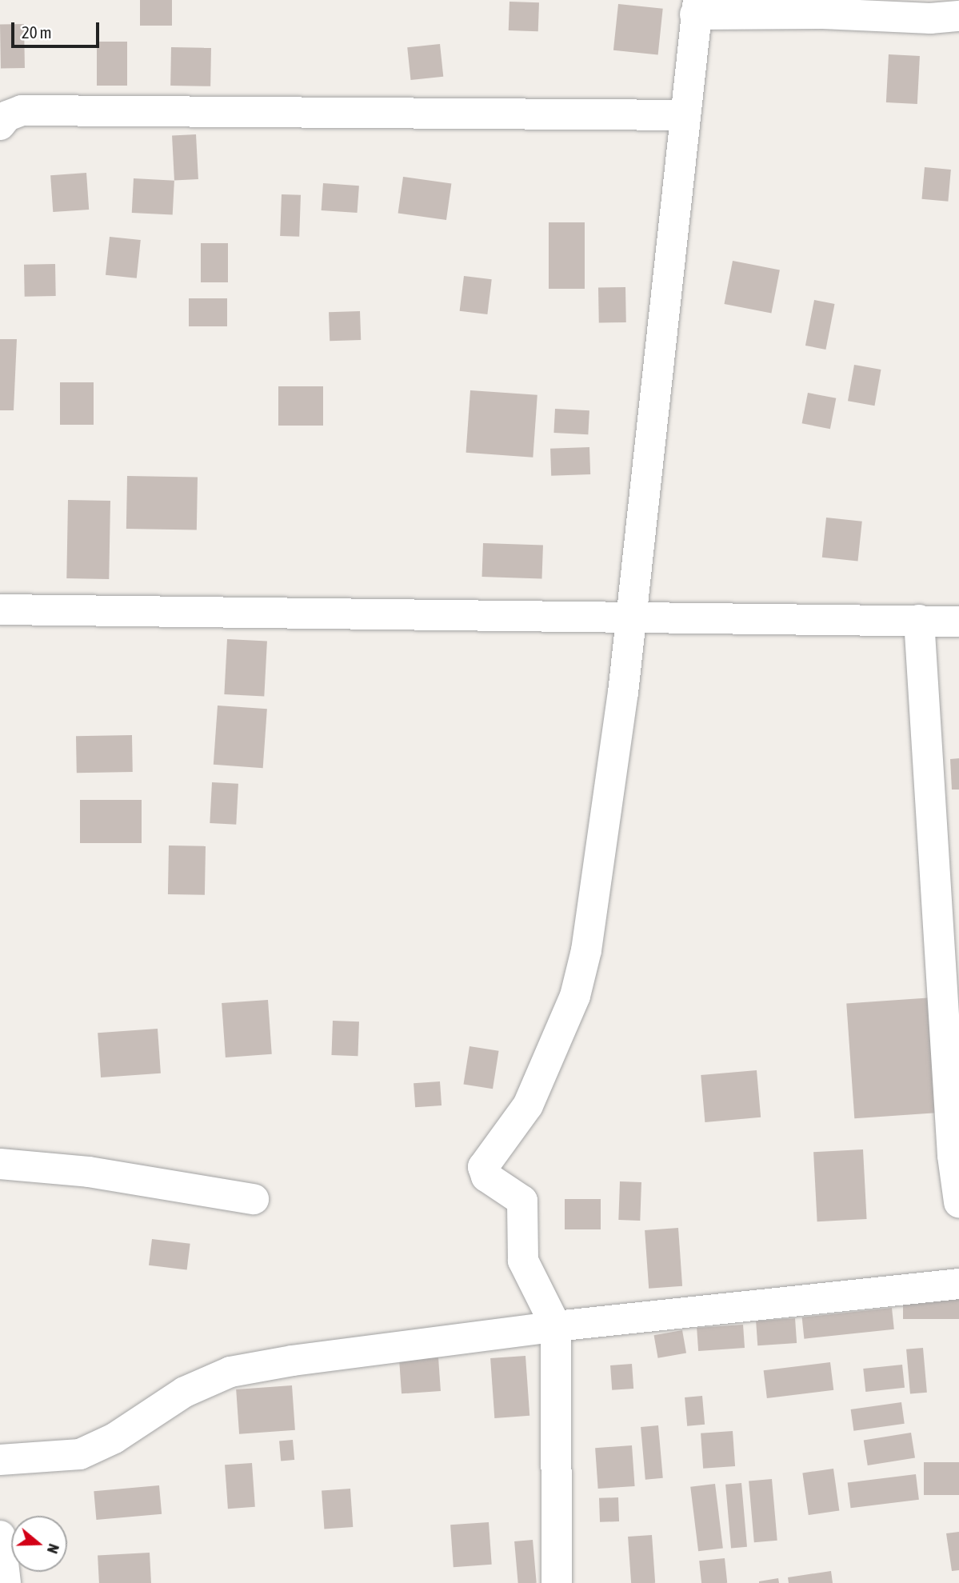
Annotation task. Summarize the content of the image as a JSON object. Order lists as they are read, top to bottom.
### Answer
{
  "scale_bar": "20 m",
  "north": "right"
}
